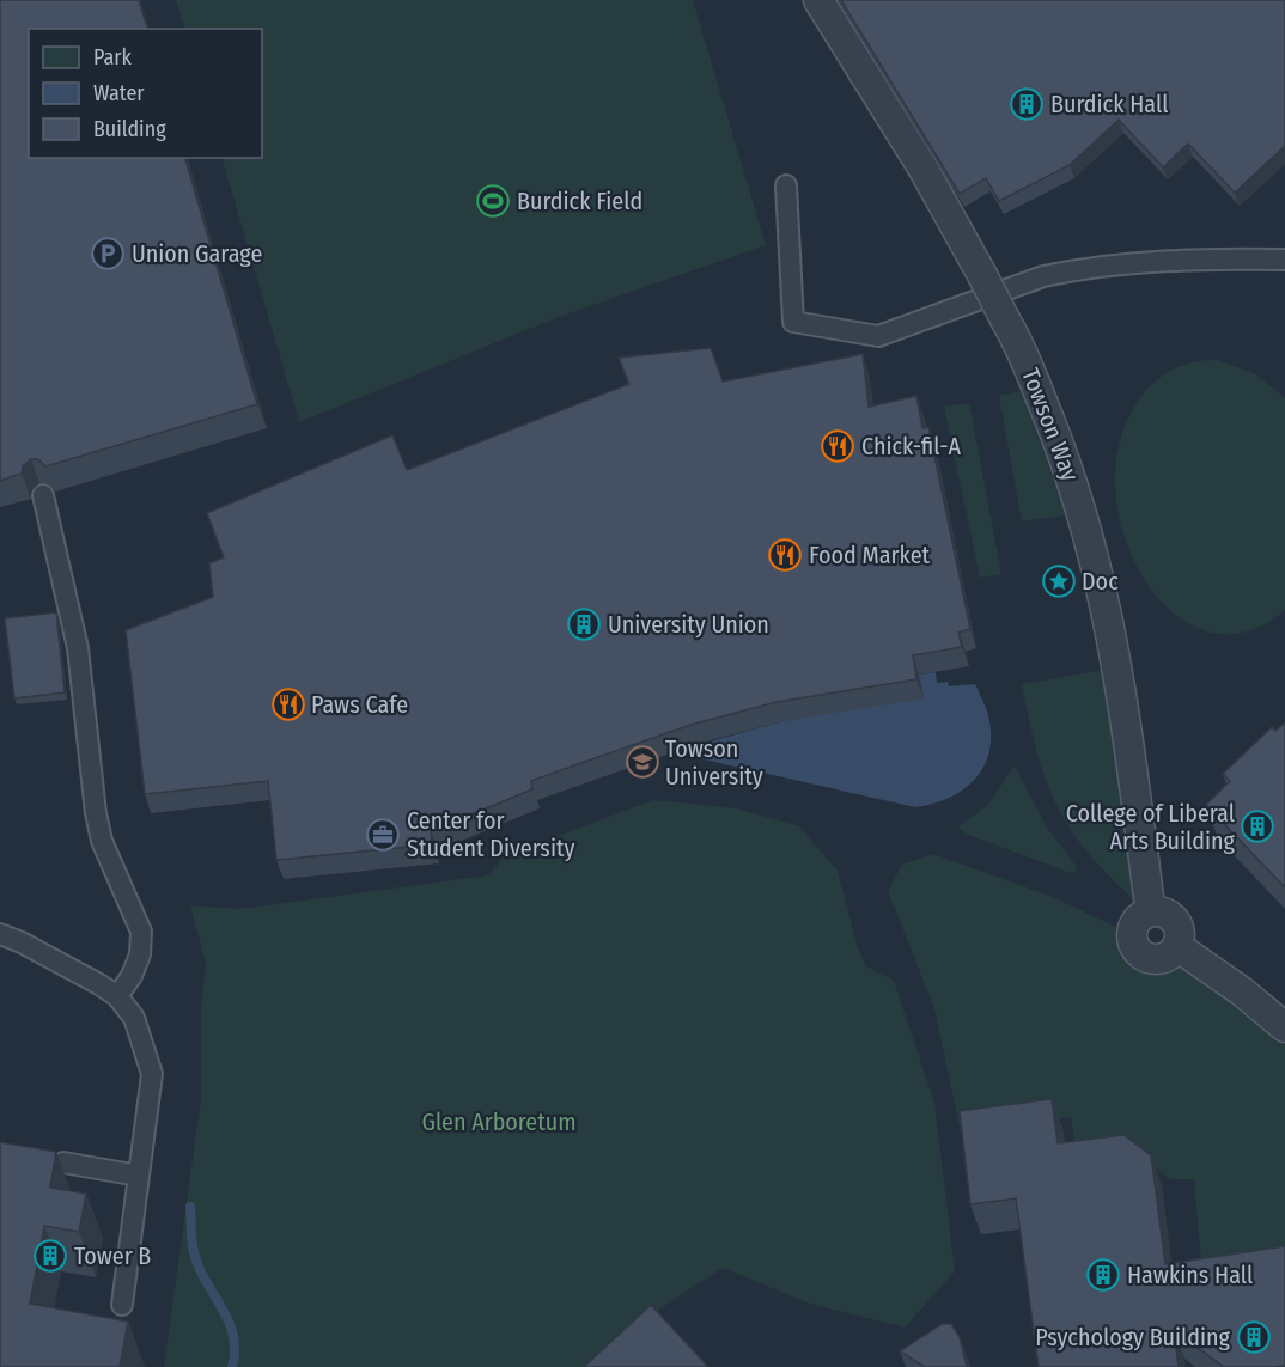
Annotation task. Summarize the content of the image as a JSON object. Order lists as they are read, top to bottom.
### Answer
{
  "streets": {
    "street": ["Towson Way"]
  },
  "parks": ["Glen Arboretum"],
  "places": {
    "building": [
      "Burdick Hall",
      "University Union",
      "College of Liberal Arts Building",
      "Tower B",
      "Hawkins Hall",
      "Psychology Building"
    ],
    "sports": ["Burdick Field"],
    "parking": ["Union Garage"],
    "restaurant": ["Chick-fil-A", "Food Market", "Paws Cafe"],
    "place": ["Doc"],
    "school or university": ["Towson University"],
    "office": ["Center for Student Diversity"]
  },
  "legend": ["Park", "Water", "Building"]
}
